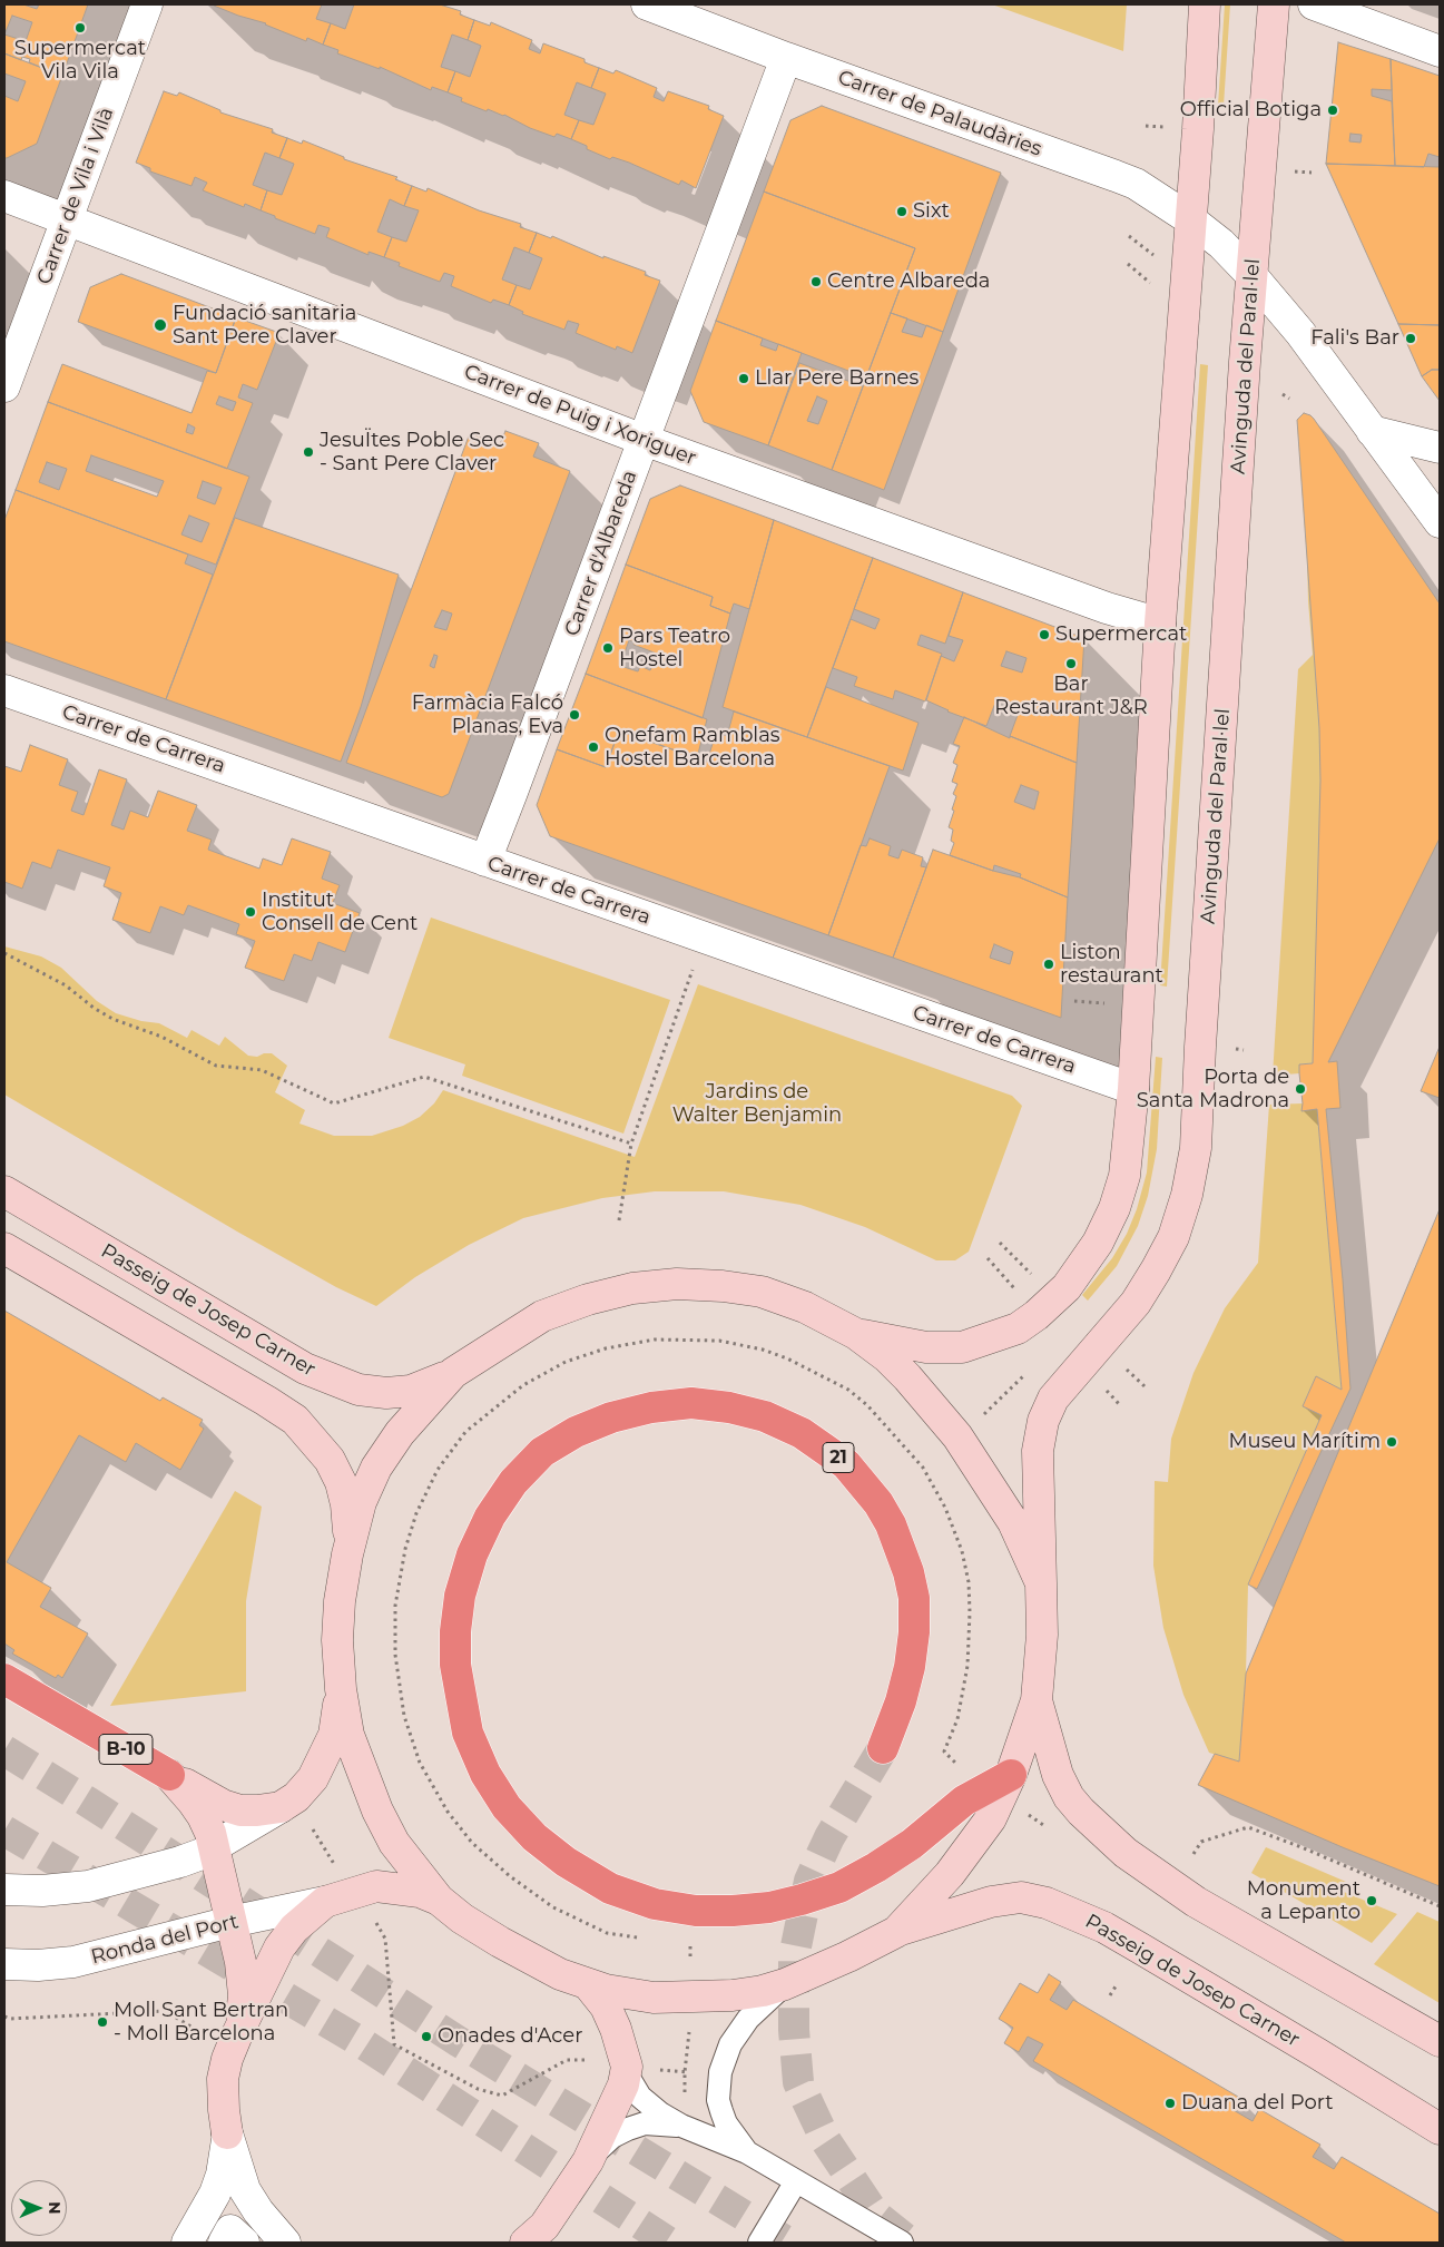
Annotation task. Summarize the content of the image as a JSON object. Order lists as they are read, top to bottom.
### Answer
{
  "streets": {
    "highway": ["21", "B-10"],
    "main road": ["Avinguda del Paral·lel", "Passeig de Josep Carner"],
    "street": [
      "Carrer de Palaudàries",
      "Carrer de Vila i Vilà",
      "Carrer de Puig i Xoriguer",
      "Carrer d'Albareda",
      "Carrer de Carrera",
      "Ronda del Port"
    ]
  },
  "crossings": [
    ["Carrer de Palaudàries", "Avinguda del Paral·lel"],
    ["Carrer de Palaudàries", "Carrer d'Albareda"],
    ["Carrer de Vila i Vilà", "Carrer de Puig i Xoriguer"],
    ["Carrer de Puig i Xoriguer", "Carrer d'Albareda"],
    ["Carrer d'Albareda", "Carrer de Carrera"]
  ],
  "parks": ["Jardins de Walter Benjamin"],
  "places": [
    "Supermercat Vila Vila",
    "Official Botiga",
    "Sixt",
    "Centre Albareda",
    "Fundació sanitaria Sant Pere Claver",
    "Fali's Bar",
    "Llar Pere Barnes",
    "JesuÏtes Poble Sec - Sant Pere Claver",
    "Supermercat",
    "Pars Teatro Hostel",
    "Bar Restaurant J&R",
    "Farmàcia Falcó Planas, Eva",
    "Onefam Ramblas Hostel Barcelona",
    "Institut Consell de Cent",
    "Liston restaurant",
    "Porta de Santa Madrona",
    "Museu Marítim",
    "Monument a Lepanto",
    "Moll Sant Bertran - Moll Barcelona",
    "Onades d'Acer",
    "Duana del Port"
  ],
  "north": "right"
}
